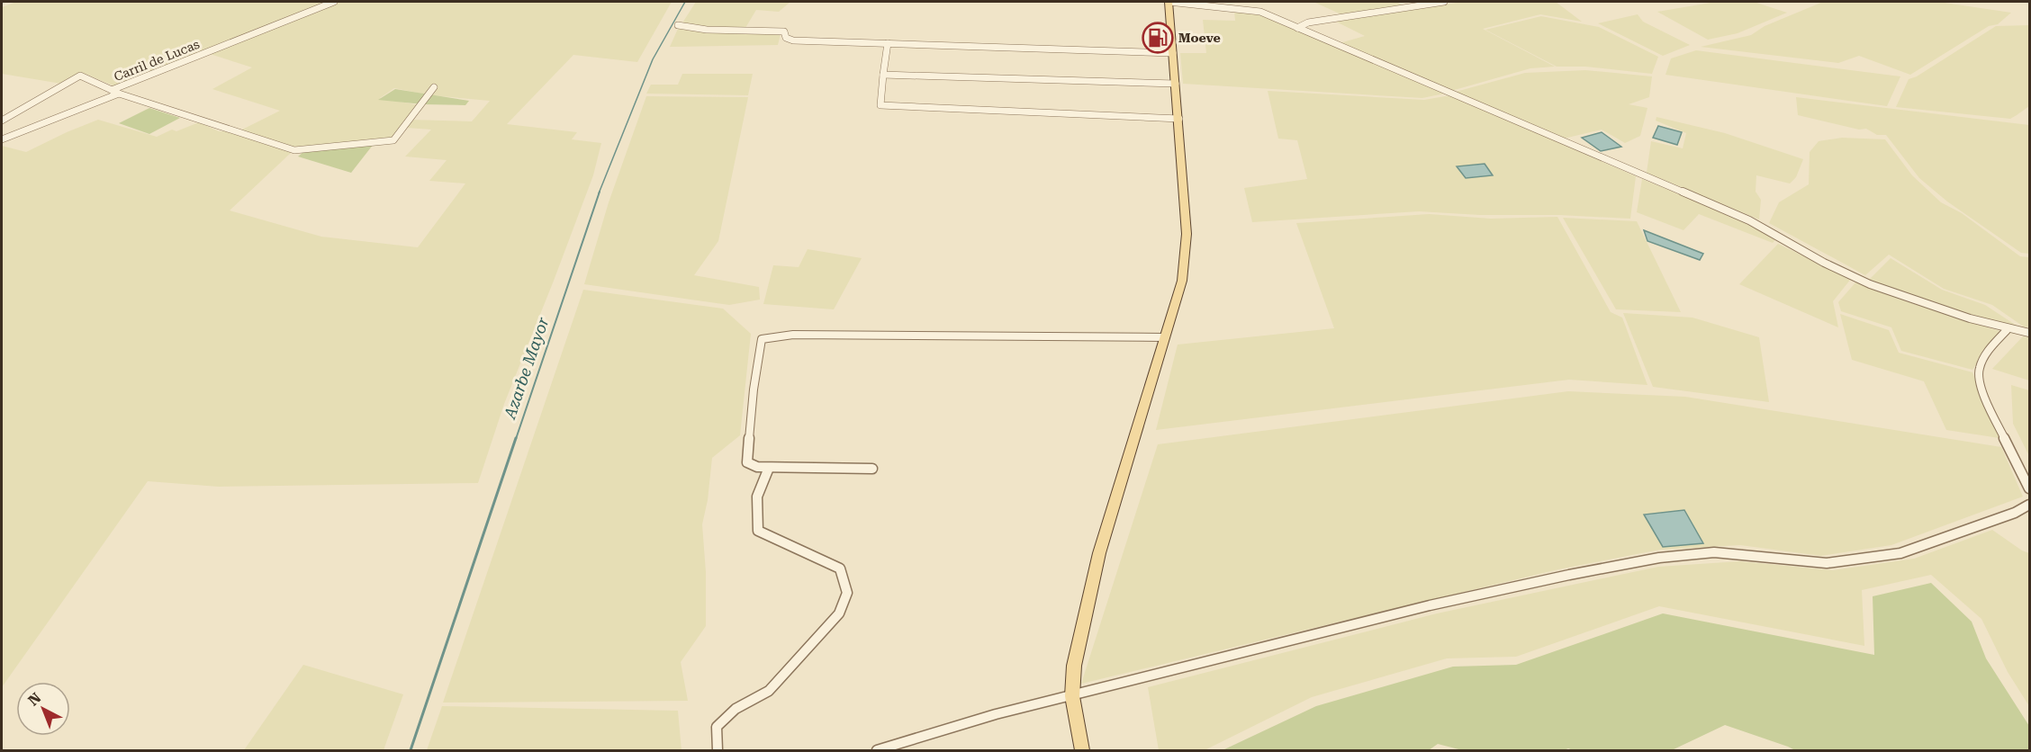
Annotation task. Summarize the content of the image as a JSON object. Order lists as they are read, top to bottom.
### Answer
{
  "streets": {
    "street": ["Carril de Lucas"]
  },
  "water": ["Azarbe Mayor"],
  "places": {
    "fuel station": ["Moeve"]
  },
  "north": "top left"
}
